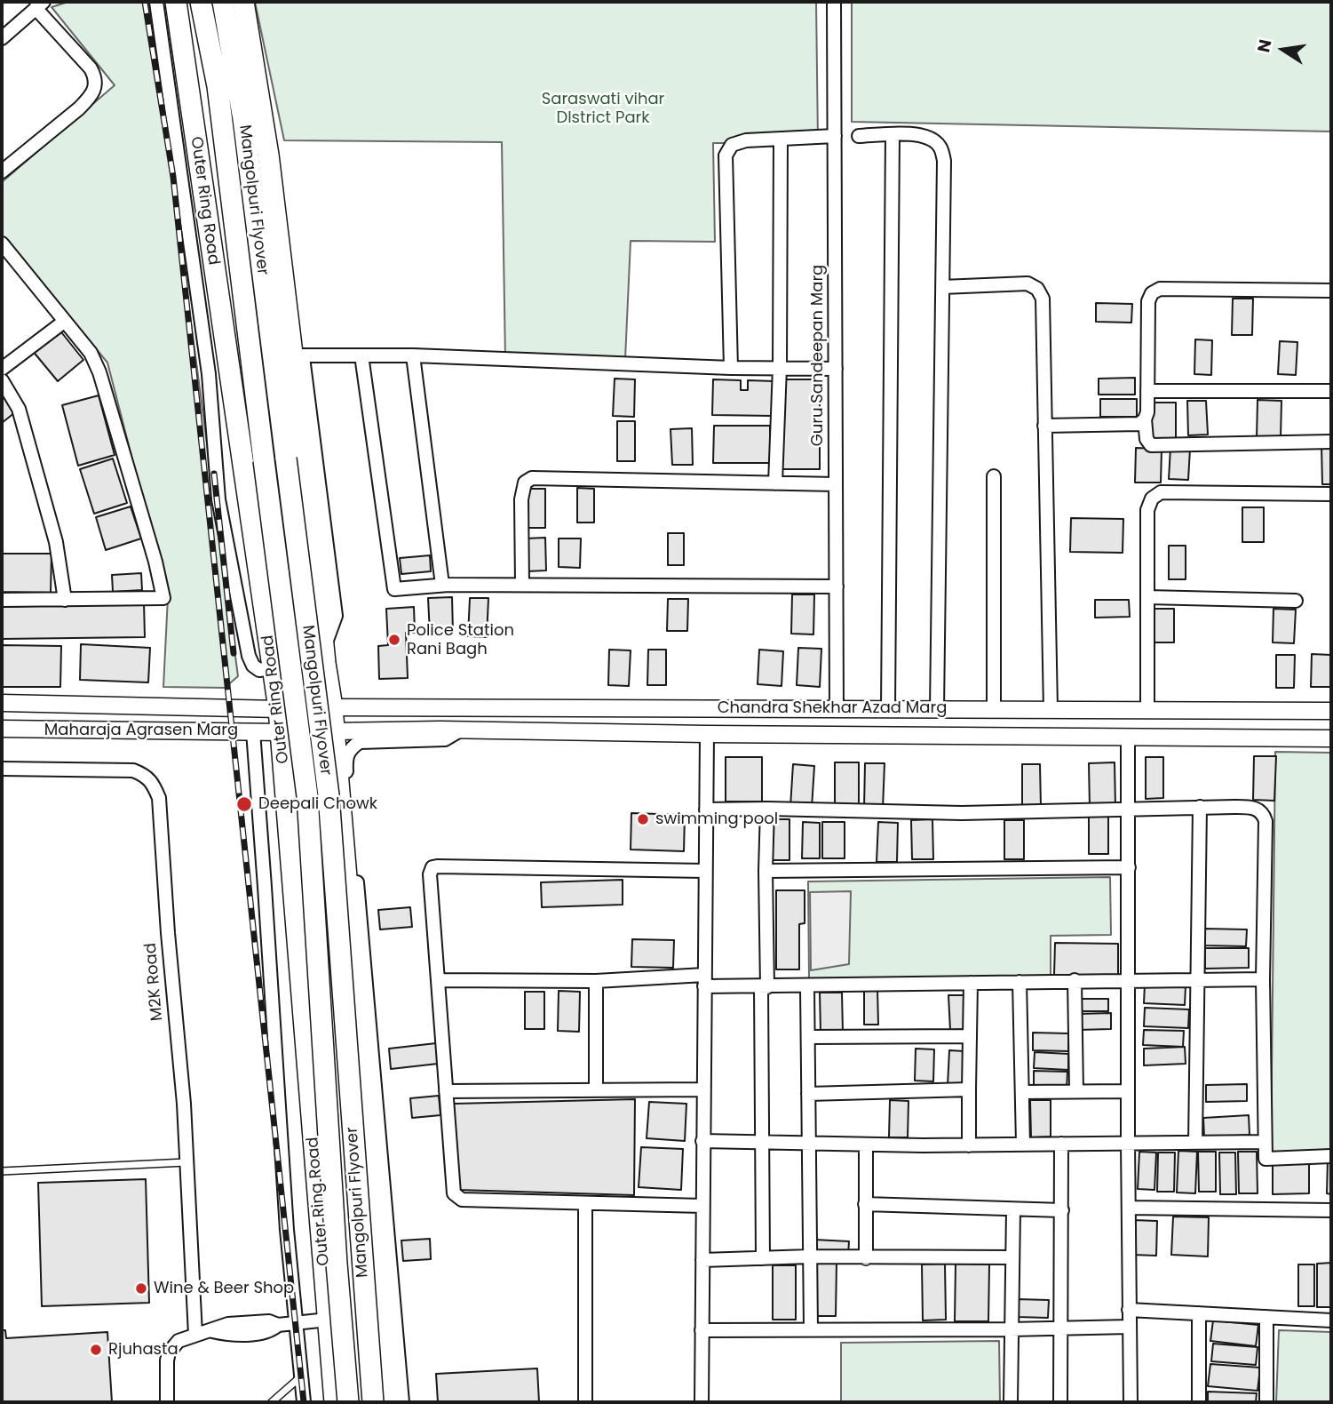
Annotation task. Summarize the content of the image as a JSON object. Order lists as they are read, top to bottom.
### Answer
{
  "streets": {
    "main road": ["Mangolpuri Flyover", "Outer Ring Road"],
    "street": [
      "Guru Sandeepan Marg",
      "Chandra Shekhar Azad Marg",
      "Maharaja Agrasen Marg",
      "M2K Road"
    ]
  },
  "crossings": [
    ["Outer Ring Road", "Maharaja Agrasen Marg"],
    ["Guru Sandeepan Marg", "Chandra Shekhar Azad Marg"]
  ],
  "parks": ["Saraswati vihar DIstrict Park"],
  "places": [
    "Police Station Rani Bagh",
    "Deepali Chowk",
    "swimming pool",
    "Wine & Beer Shop",
    "Rjuhasta"
  ],
  "north": "left"
}
